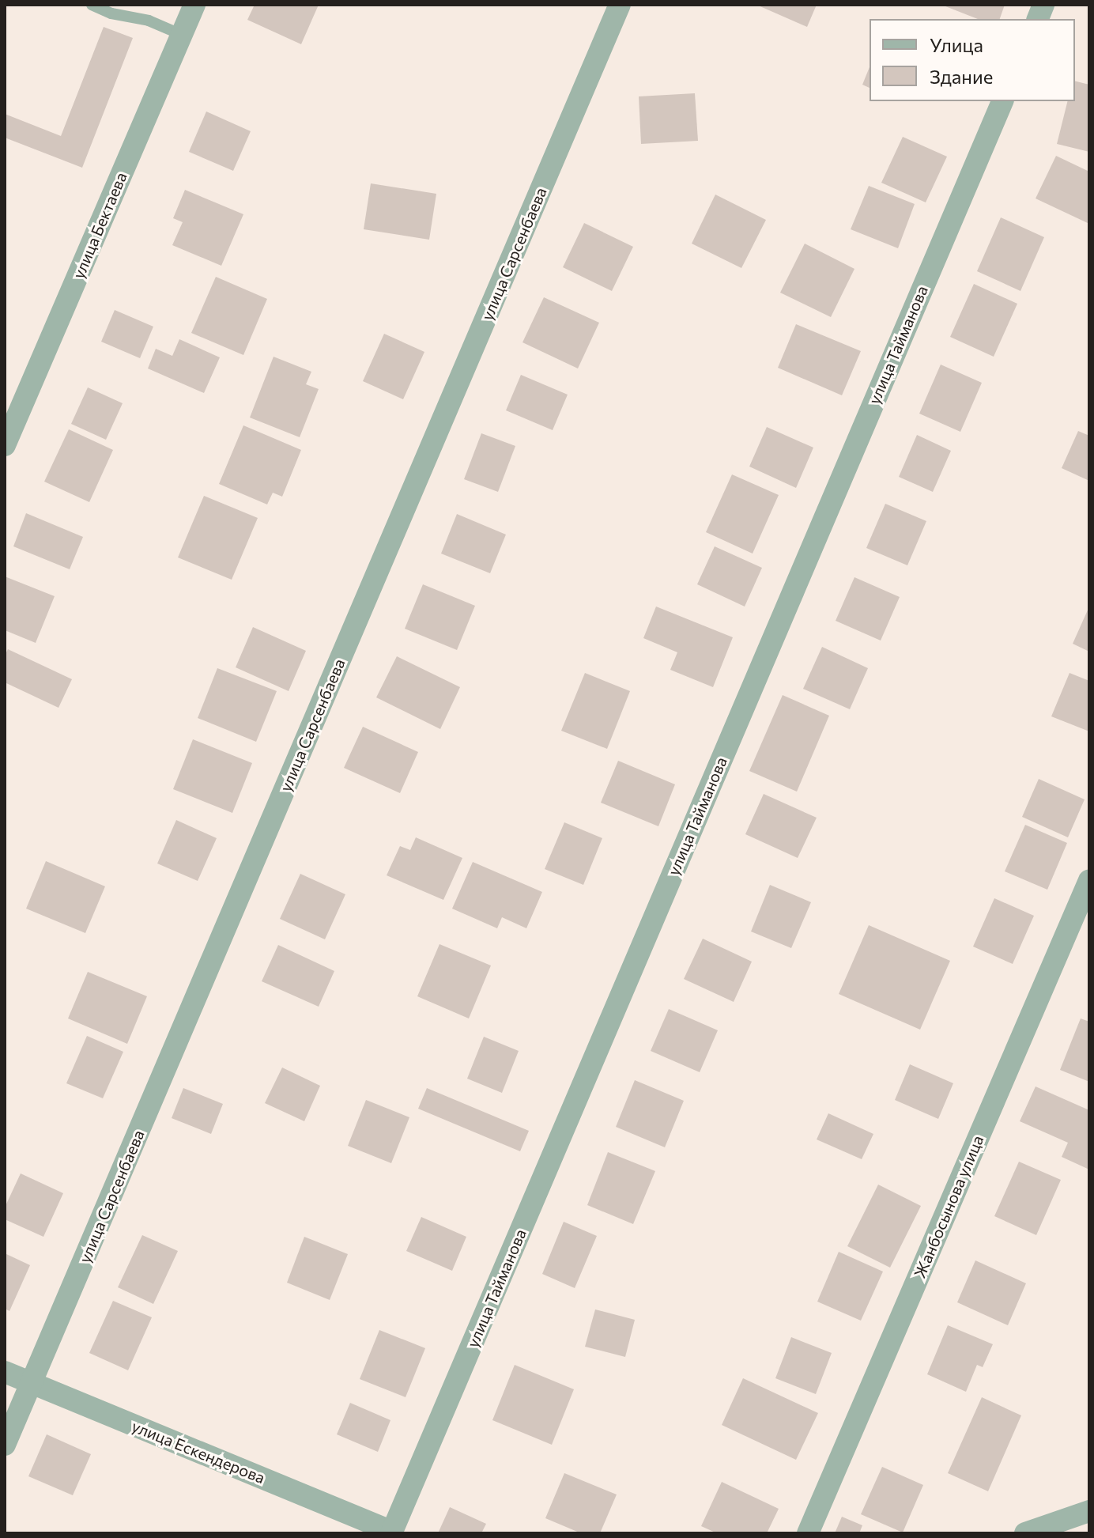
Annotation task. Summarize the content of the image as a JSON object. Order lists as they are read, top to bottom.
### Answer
{
  "streets": {
    "street": [
      "улица Бектаева",
      "улица Сарсенбаева",
      "улица Тайманова",
      "Жанбосынова улица",
      "улица Ескендерова"
    ]
  },
  "crossings": [
    ["улица Сарсенбаева", "улица Ескендерова"],
    ["улица Тайманова", "улица Ескендерова"]
  ],
  "legend": ["Улица", "Здание"]
}
